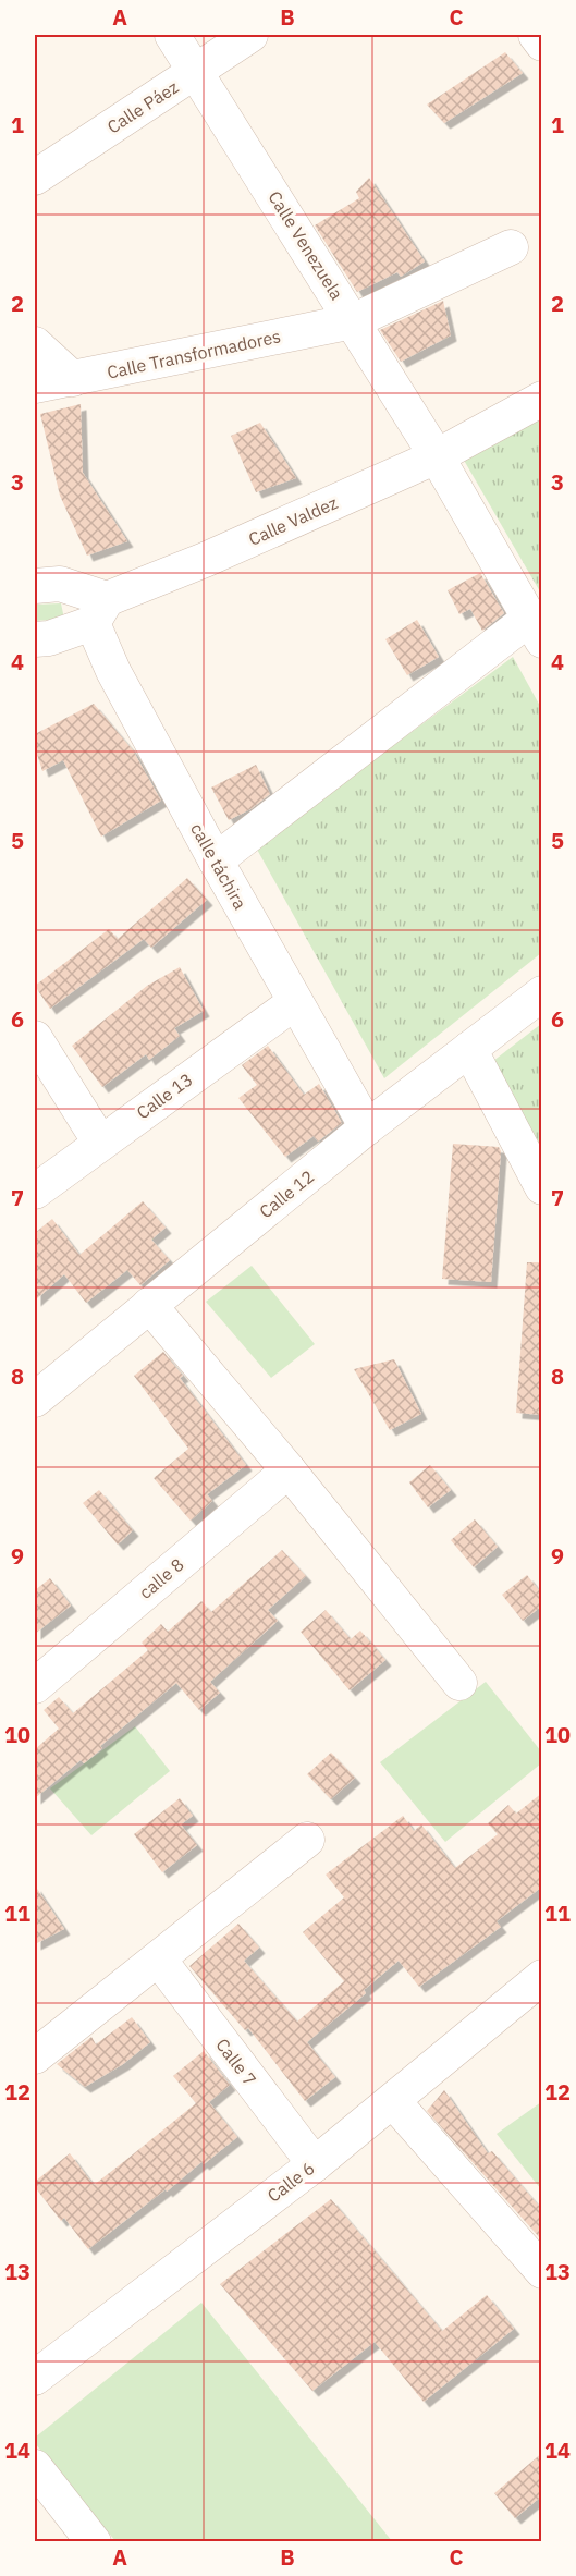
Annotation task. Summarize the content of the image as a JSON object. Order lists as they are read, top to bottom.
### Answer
{
  "streets": {
    "street": [
      "Calle Páez",
      "Calle Venezuela",
      "Calle Transformadores",
      "Calle Valdez",
      "calle táchira",
      "Calle 13",
      "Calle 12",
      "calle 8",
      "Calle 7",
      "Calle 6"
    ]
  },
  "crossings": [
    ["Calle Páez", "Calle Venezuela"],
    ["Calle Venezuela", "Calle Transformadores"],
    ["Calle Venezuela", "Calle Valdez"],
    ["Calle Valdez", "calle táchira"],
    ["calle táchira", "Calle 13"],
    ["calle táchira", "Calle 12"],
    ["Calle 7", "Calle 6"]
  ],
  "grid": {
    "columns": ["A", "B", "C"],
    "rows": [
      "1",
      "2",
      "3",
      "4",
      "5",
      "6",
      "7",
      "8",
      "9",
      "10",
      "11",
      "12",
      "13",
      "14"
    ]
  }
}
